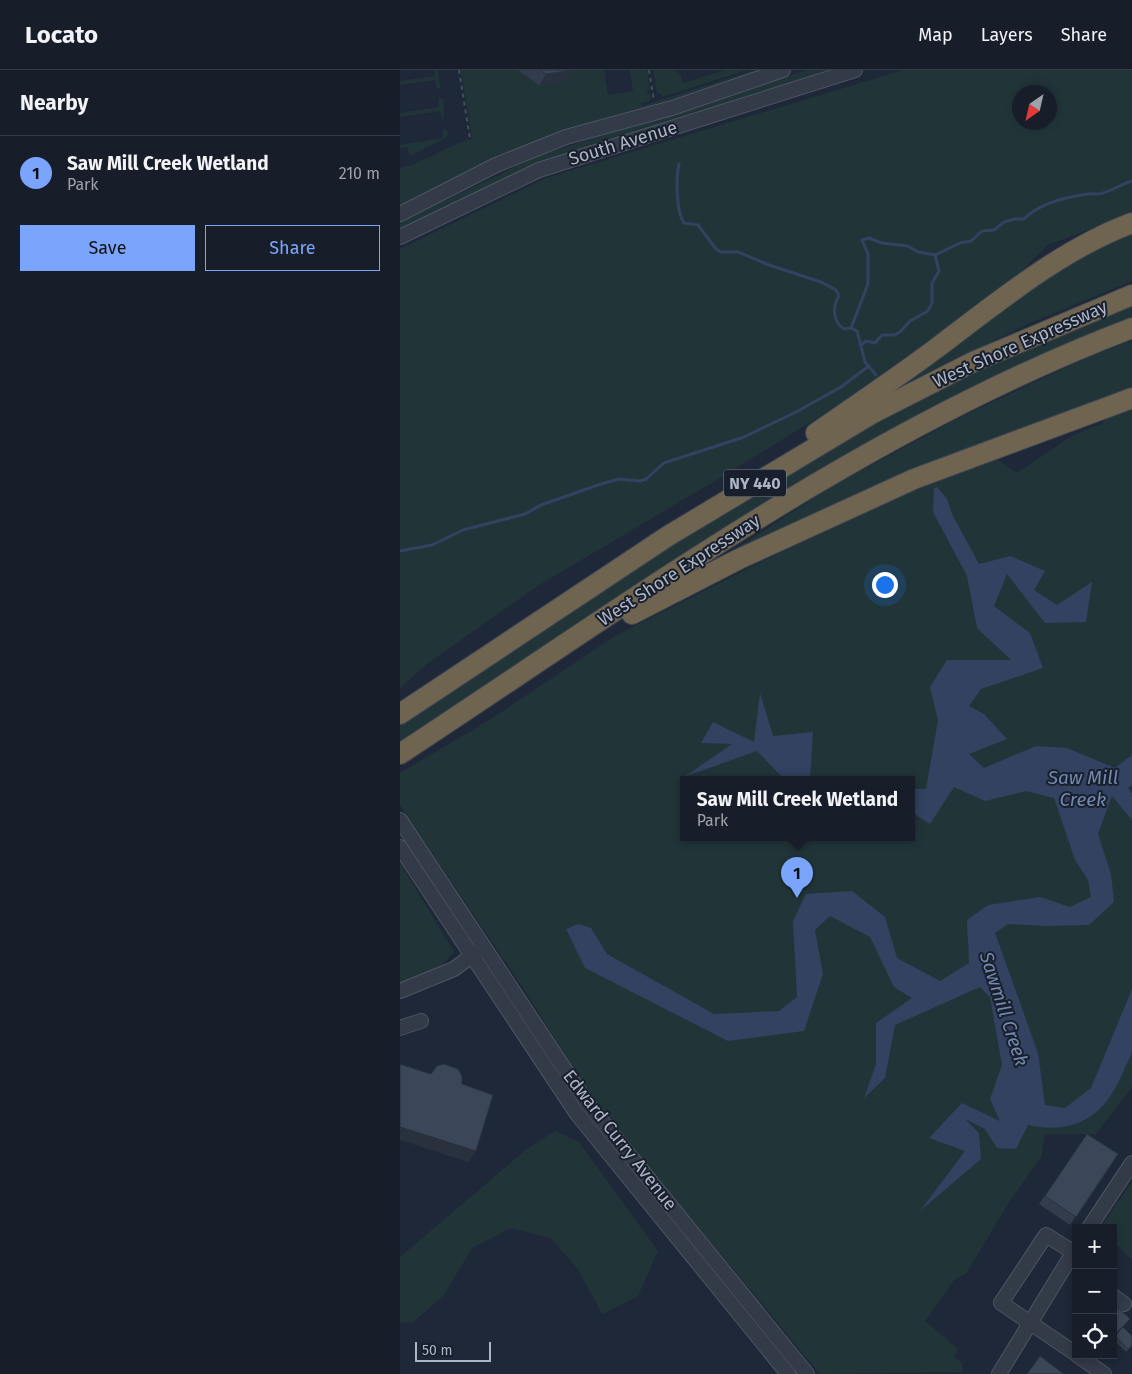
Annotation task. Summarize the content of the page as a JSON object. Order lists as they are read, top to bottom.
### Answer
{
  "streets": {
    "highway": ["West Shore Expressway", "NY 440"],
    "street": ["South Avenue", "Edward Curry Avenue"]
  },
  "water": ["Saw Mill Creek", "Sawmill Creek"],
  "scale_bar": "50 m",
  "north": "bottom left",
  "page": {
    "header": "Locato",
    "nav": ["Map", "Layers", "Share"],
    "heading": "Nearby",
    "list": [
      {
        "mark": "1",
        "name": "Saw Mill Creek Wetland",
        "note": "Park",
        "value": "210 m"
      }
    ],
    "buttons": ["Save", "Share"],
    "popup": ["Saw Mill Creek Wetland", "Park"],
    "pins": "1",
    "map_buttons": ["+", "−"],
    "scale": "50 m"
  }
}
